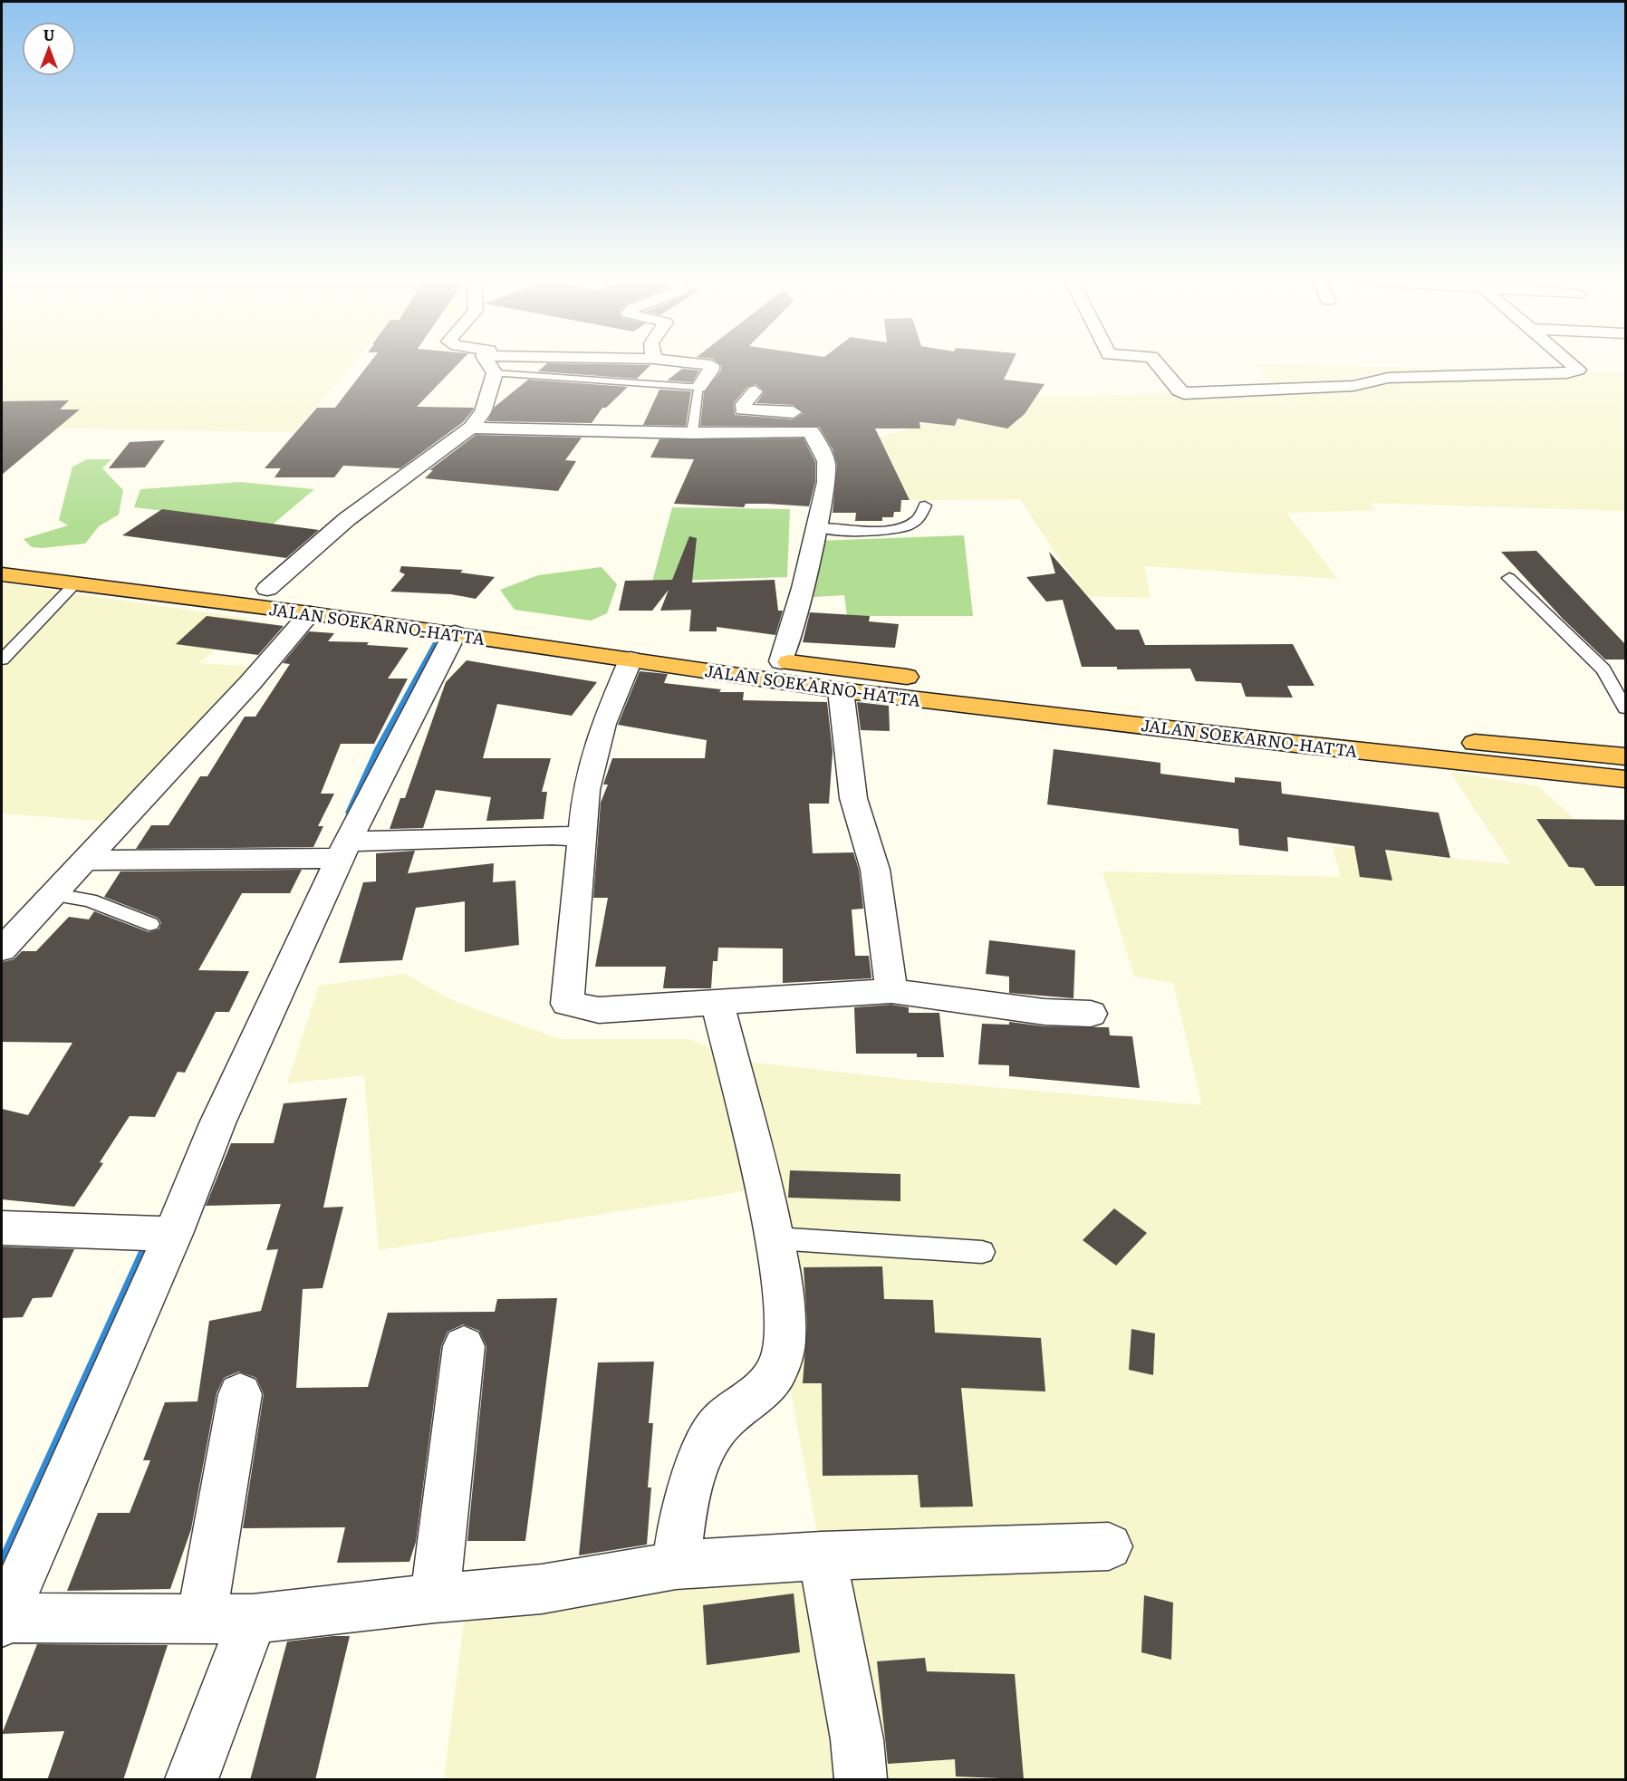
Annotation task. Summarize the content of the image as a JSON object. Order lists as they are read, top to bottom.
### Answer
{
  "streets": {
    "highway": ["JALAN SOEKARNO-HATTA"]
  },
  "north": "top"
}
